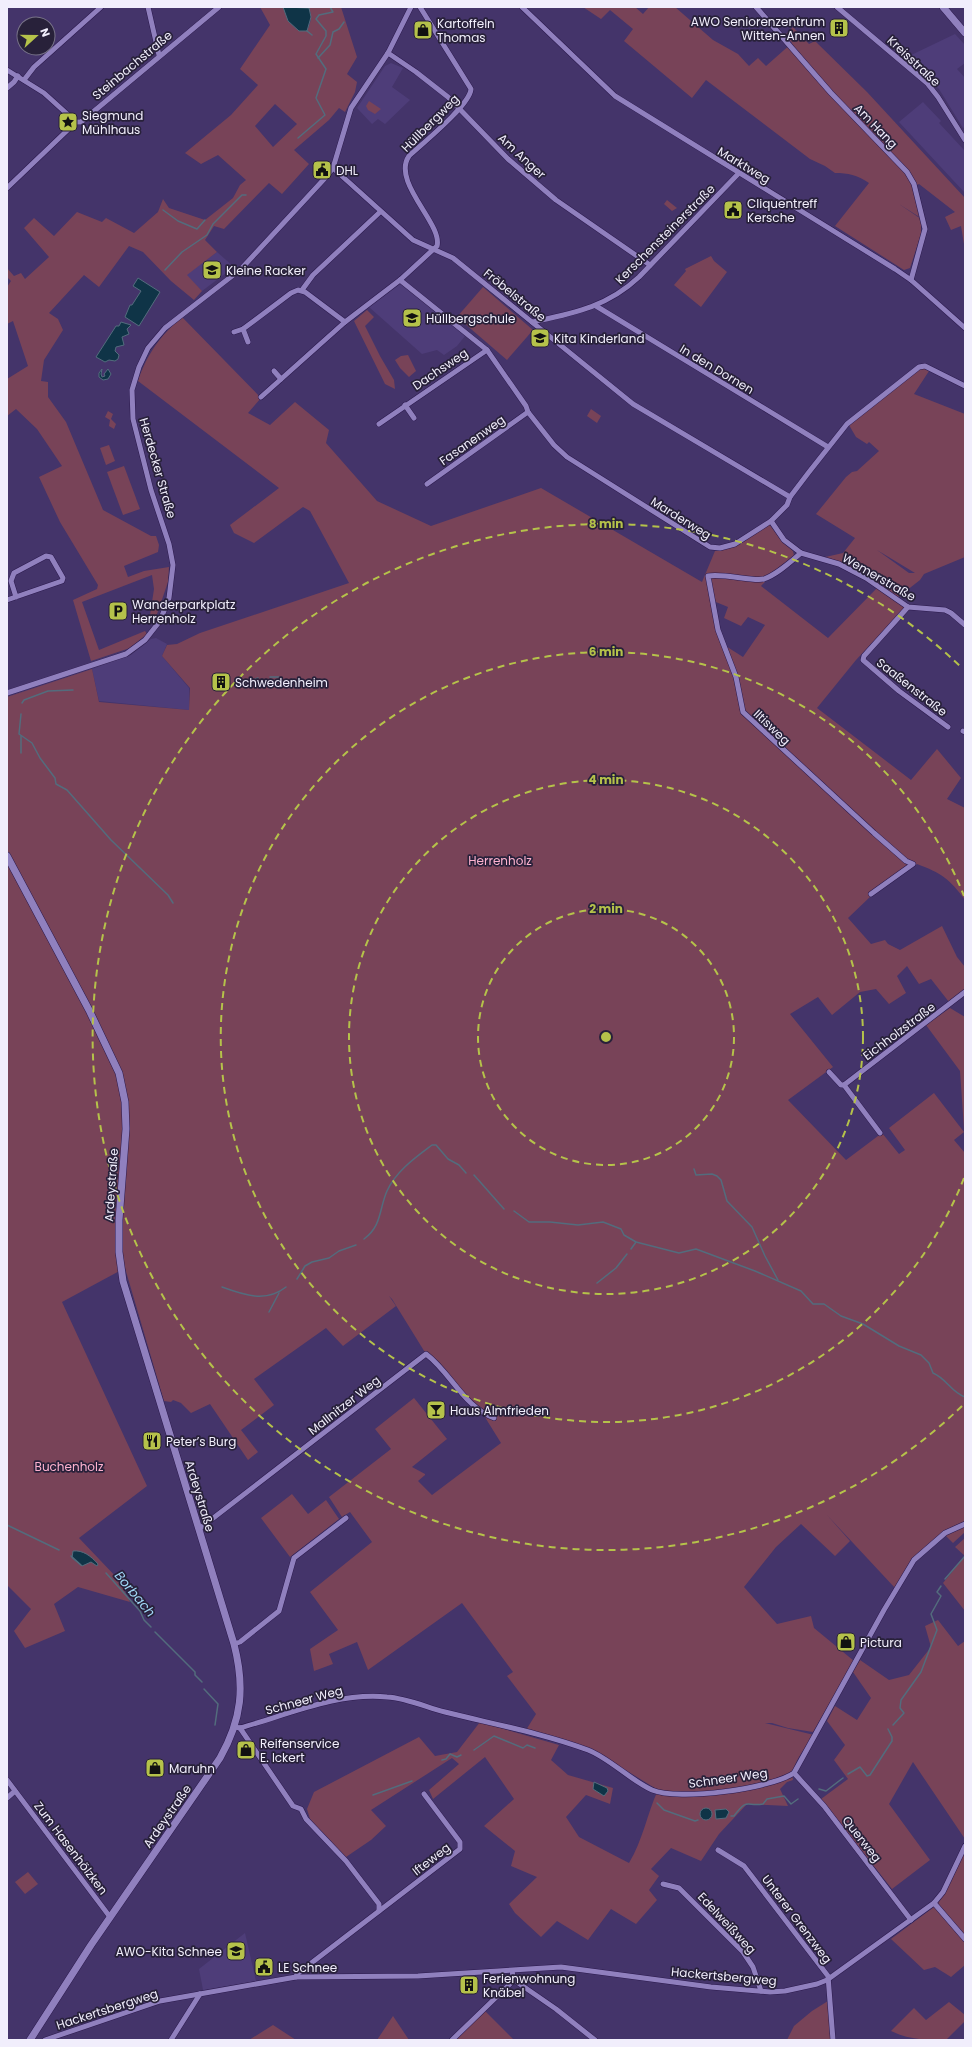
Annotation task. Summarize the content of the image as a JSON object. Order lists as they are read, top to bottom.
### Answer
{
  "streets": {
    "main road": ["Ardeystraße"],
    "street": [
      "Kreisstraße",
      "Steinbachstraße",
      "Hüllbergweg",
      "Am Hang",
      "Am Anger",
      "Marktweg",
      "Kerschensteinerstraße",
      "Fröbelstraße",
      "Dachsweg",
      "In den Dornen",
      "Fasanenweg",
      "Herdecker Straße",
      "Marderweg",
      "Wemerstraße",
      "Saaßenstraße",
      "Iltisweg",
      "Eichholzstraße",
      "Mallnitzer Weg",
      "Schneer Weg",
      "Querweg",
      "Zum Hasenhölzken",
      "Ifteweg",
      "Unterer Grenzweg",
      "Edelweißweg",
      "Hackertsbergweg"
    ]
  },
  "crossings": [
    ["Hüllbergweg", "Am Anger"],
    ["Hüllbergweg", "Fröbelstraße"],
    ["Am Hang", "Marktweg"],
    ["Am Anger", "Kerschensteinerstraße"],
    ["Am Anger", "Herdecker Straße"],
    ["Marktweg", "Kerschensteinerstraße"],
    ["Kerschensteinerstraße", "Fröbelstraße"],
    ["Kerschensteinerstraße", "In den Dornen"],
    ["Fröbelstraße", "Herdecker Straße"],
    ["Fröbelstraße", "Marderweg"],
    ["Dachsweg", "Marderweg"],
    ["In den Dornen", "Marderweg"],
    ["Fasanenweg", "Marderweg"],
    ["Marderweg", "Wemerstraße"],
    ["Wemerstraße", "Saaßenstraße"],
    ["Wemerstraße", "Iltisweg"],
    ["Ardeystraße", "Mallnitzer Weg"],
    ["Ardeystraße", "Schneer Weg"],
    ["Ardeystraße", "Zum Hasenhölzken"],
    ["Schneer Weg", "Querweg"],
    ["Querweg", "Hackertsbergweg"],
    ["Unterer Grenzweg", "Hackertsbergweg"],
    ["Edelweißweg", "Hackertsbergweg"]
  ],
  "water": ["Borbach"],
  "parks": ["Herrenholz", "Buchenholz"],
  "places": {
    "building": ["AWO Seniorenzentrum Witten-Annen", "Schwedenheim", "Ferienwohnung Knäbel"],
    "shop": [
      "Kartoffeln Thomas",
      "Pictura",
      "Reifenservice E. Ickert",
      "Maruhn"
    ],
    "place": ["Siegmund Mühlhaus"],
    "public building": ["DHL", "Cliquentreff Kersche", "LE Schnee"],
    "school or university": [
      "Kleine Racker",
      "Hüllbergschule",
      "Kita Kinderland",
      "AWO-Kita Schnee"
    ],
    "parking": ["Wanderparkplatz Herrenholz"],
    "bar": ["Haus Almfrieden"],
    "restaurant": ["Peter’s Burg"]
  },
  "north": "right",
  "rings": [
    "8 min",
    "6 min",
    "4 min",
    "2 min"
  ]
}
